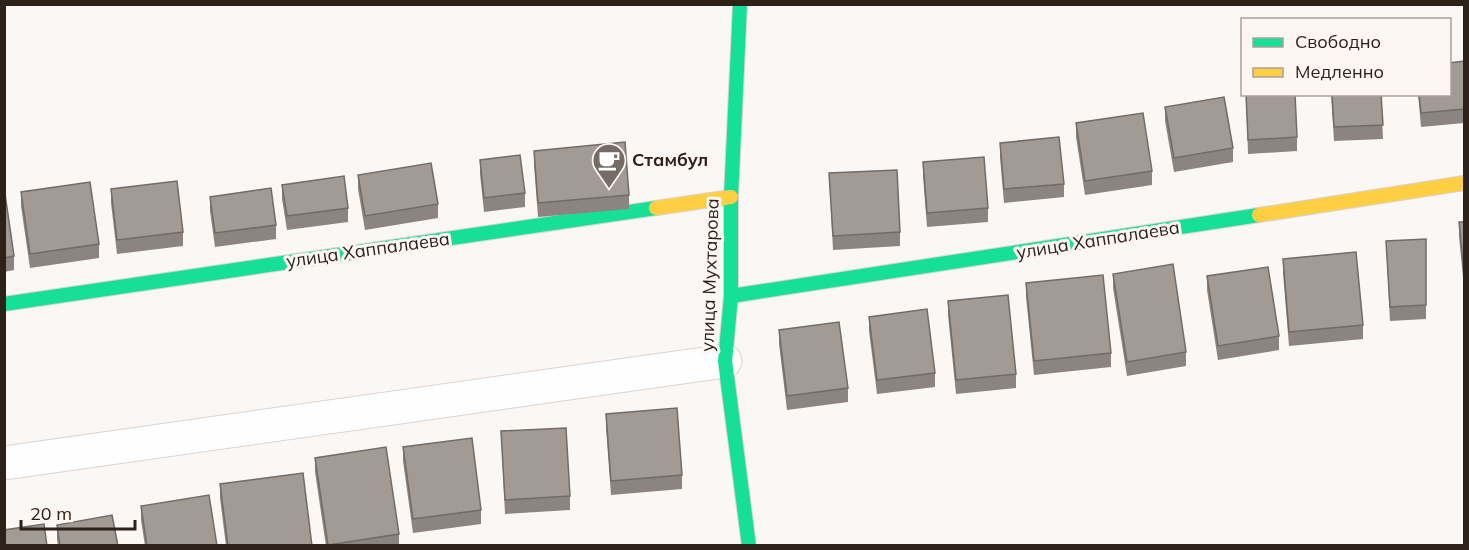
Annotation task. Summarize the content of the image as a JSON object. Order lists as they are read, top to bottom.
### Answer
{
  "streets": {
    "street": ["улица Хаппалаева", "улица Мухтарова"]
  },
  "crossings": [
    ["улица Хаппалаева", "улица Мухтарова"]
  ],
  "places": {
    "cafe": ["Стамбул"]
  },
  "legend": ["Свободно", "Медленно"],
  "scale_bar": "20 m"
}
